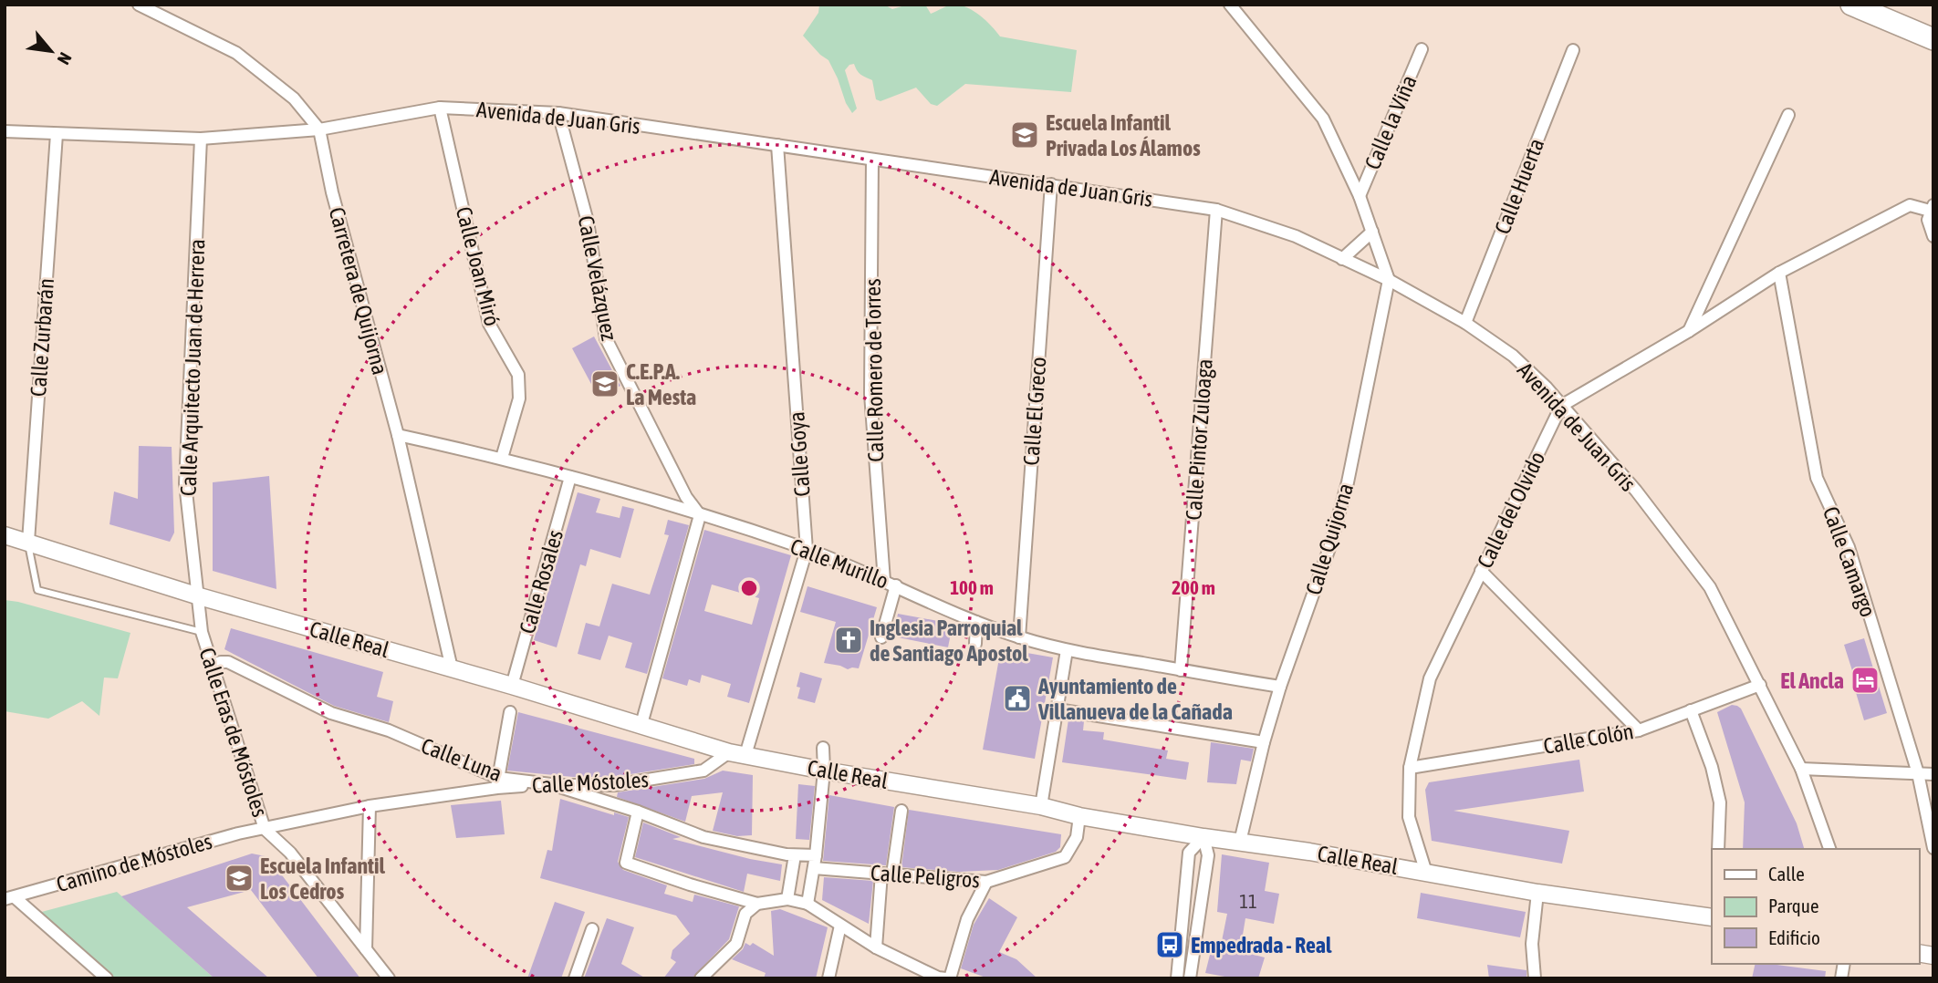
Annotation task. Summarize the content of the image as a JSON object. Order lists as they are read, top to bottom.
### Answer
{
  "streets": {
    "street": [
      "Avenida de Juan Gris",
      "Calle la Viña",
      "Calle Huerta",
      "Calle Joan Miró",
      "Calle Velázquez",
      "Carretera de Quijorna",
      "Calle Zurbarán",
      "Calle Arquitecto Juan de Herrera",
      "Calle Romero de Torres",
      "Calle El Greco",
      "Calle Pintor Zuloaga",
      "Calle Goya",
      "Calle del Olvido",
      "Calle Quijorna",
      "Calle Camargo",
      "Calle Murillo",
      "Calle Rosales",
      "Calle Real",
      "Calle Eras de Móstoles",
      "Calle Colón",
      "Calle Luna",
      "Calle Móstoles",
      "Camino de Móstoles",
      "Calle Peligros"
    ]
  },
  "crossings": [
    ["Avenida de Juan Gris", "Calle Huerta"],
    ["Avenida de Juan Gris", "Calle Joan Miró"],
    ["Avenida de Juan Gris", "Calle Velázquez"],
    ["Avenida de Juan Gris", "Carretera de Quijorna"],
    ["Avenida de Juan Gris", "Calle Zurbarán"],
    ["Avenida de Juan Gris", "Calle Arquitecto Juan de Herrera"],
    ["Avenida de Juan Gris", "Calle Romero de Torres"],
    ["Avenida de Juan Gris", "Calle El Greco"],
    ["Avenida de Juan Gris", "Calle Pintor Zuloaga"],
    ["Avenida de Juan Gris", "Calle Goya"],
    ["Avenida de Juan Gris", "Calle del Olvido"],
    ["Avenida de Juan Gris", "Calle Quijorna"],
    ["Avenida de Juan Gris", "Calle Colón"],
    ["Calle Joan Miró", "Calle Murillo"],
    ["Calle Velázquez", "Calle Murillo"],
    ["Carretera de Quijorna", "Calle Murillo"],
    ["Carretera de Quijorna", "Calle Real"],
    ["Calle Zurbarán", "Calle Real"],
    ["Calle Arquitecto Juan de Herrera", "Calle Real"],
    ["Calle Arquitecto Juan de Herrera", "Calle Eras de Móstoles"],
    ["Calle Romero de Torres", "Calle Murillo"],
    ["Calle El Greco", "Calle Murillo"],
    ["Calle Pintor Zuloaga", "Calle Murillo"],
    ["Calle Goya", "Calle Murillo"],
    ["Calle Goya", "Calle Real"],
    ["Calle del Olvido", "Calle Real"],
    ["Calle del Olvido", "Calle Colón"],
    ["Calle Quijorna", "Calle Murillo"],
    ["Calle Quijorna", "Calle Real"],
    ["Calle Murillo", "Calle Rosales"],
    ["Calle Rosales", "Calle Real"],
    ["Calle Real", "Calle Eras de Móstoles"],
    ["Calle Real", "Calle Móstoles"],
    ["Calle Real", "Calle Peligros"],
    ["Calle Eras de Móstoles", "Calle Luna"],
    ["Calle Eras de Móstoles", "Camino de Móstoles"],
    ["Calle Luna", "Calle Móstoles"]
  ],
  "places": {
    "school or university": ["Escuela Infantil Privada Los Álamos", "C.E.P.A. La Mesta", "Escuela Infantil Los Cedros"],
    "church": ["Inglesia Parroquial de Santiago Apostol"],
    "hotel": ["El Ancla"],
    "public building": ["Ayuntamiento de Villanueva de la Cañada"],
    "bus stop": ["Empedrada - Real"]
  },
  "house_numbers": ["11"],
  "legend": ["Calle", "Parque", "Edificio"],
  "north": "bottom right",
  "rings": ["100 m", "200 m"]
}
